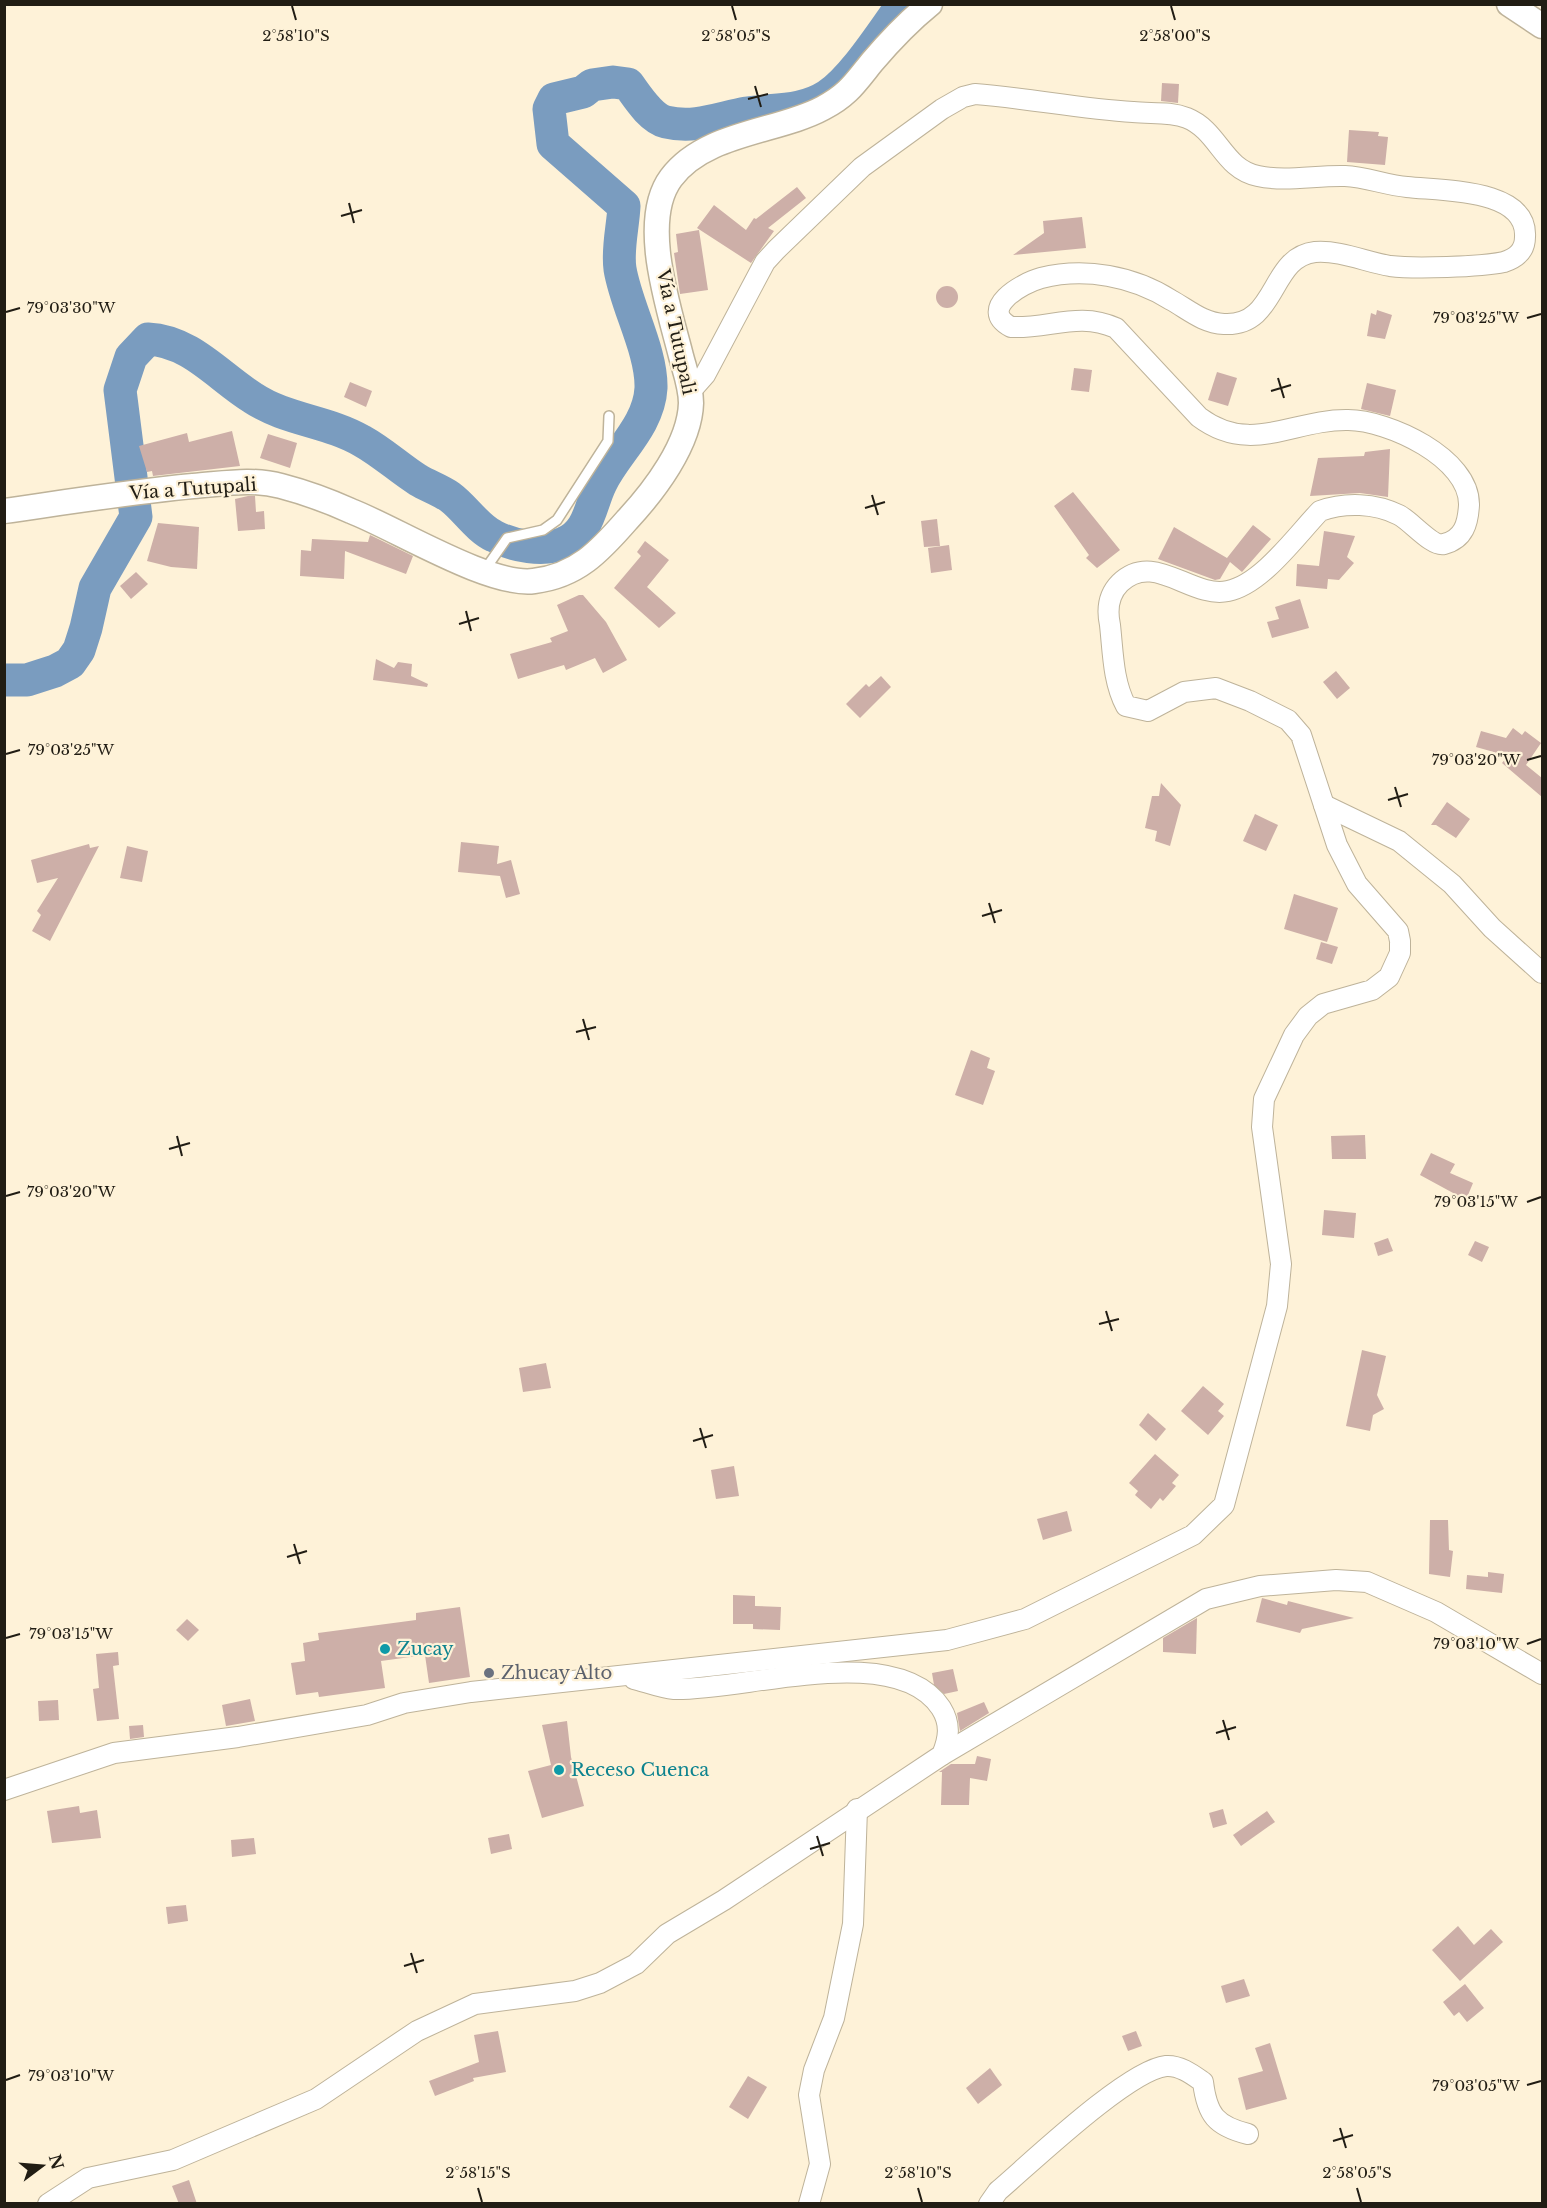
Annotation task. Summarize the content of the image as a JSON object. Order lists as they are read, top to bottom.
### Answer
{
  "streets": {
    "street": ["Vía a Tutupali"]
  },
  "places": ["Zucay", "Zhucay Alto", "Receso Cuenca"],
  "north": "right",
  "coordinates": [
    "2°58'10\"S",
    "2°58'05\"S",
    "2°58'00\"S",
    "79°03'30\"W",
    "79°03'25\"W",
    "79°03'20\"W",
    "79°03'15\"W",
    "79°03'10\"W",
    "79°03'05\"W",
    "2°58'15\"S"
  ]
}
